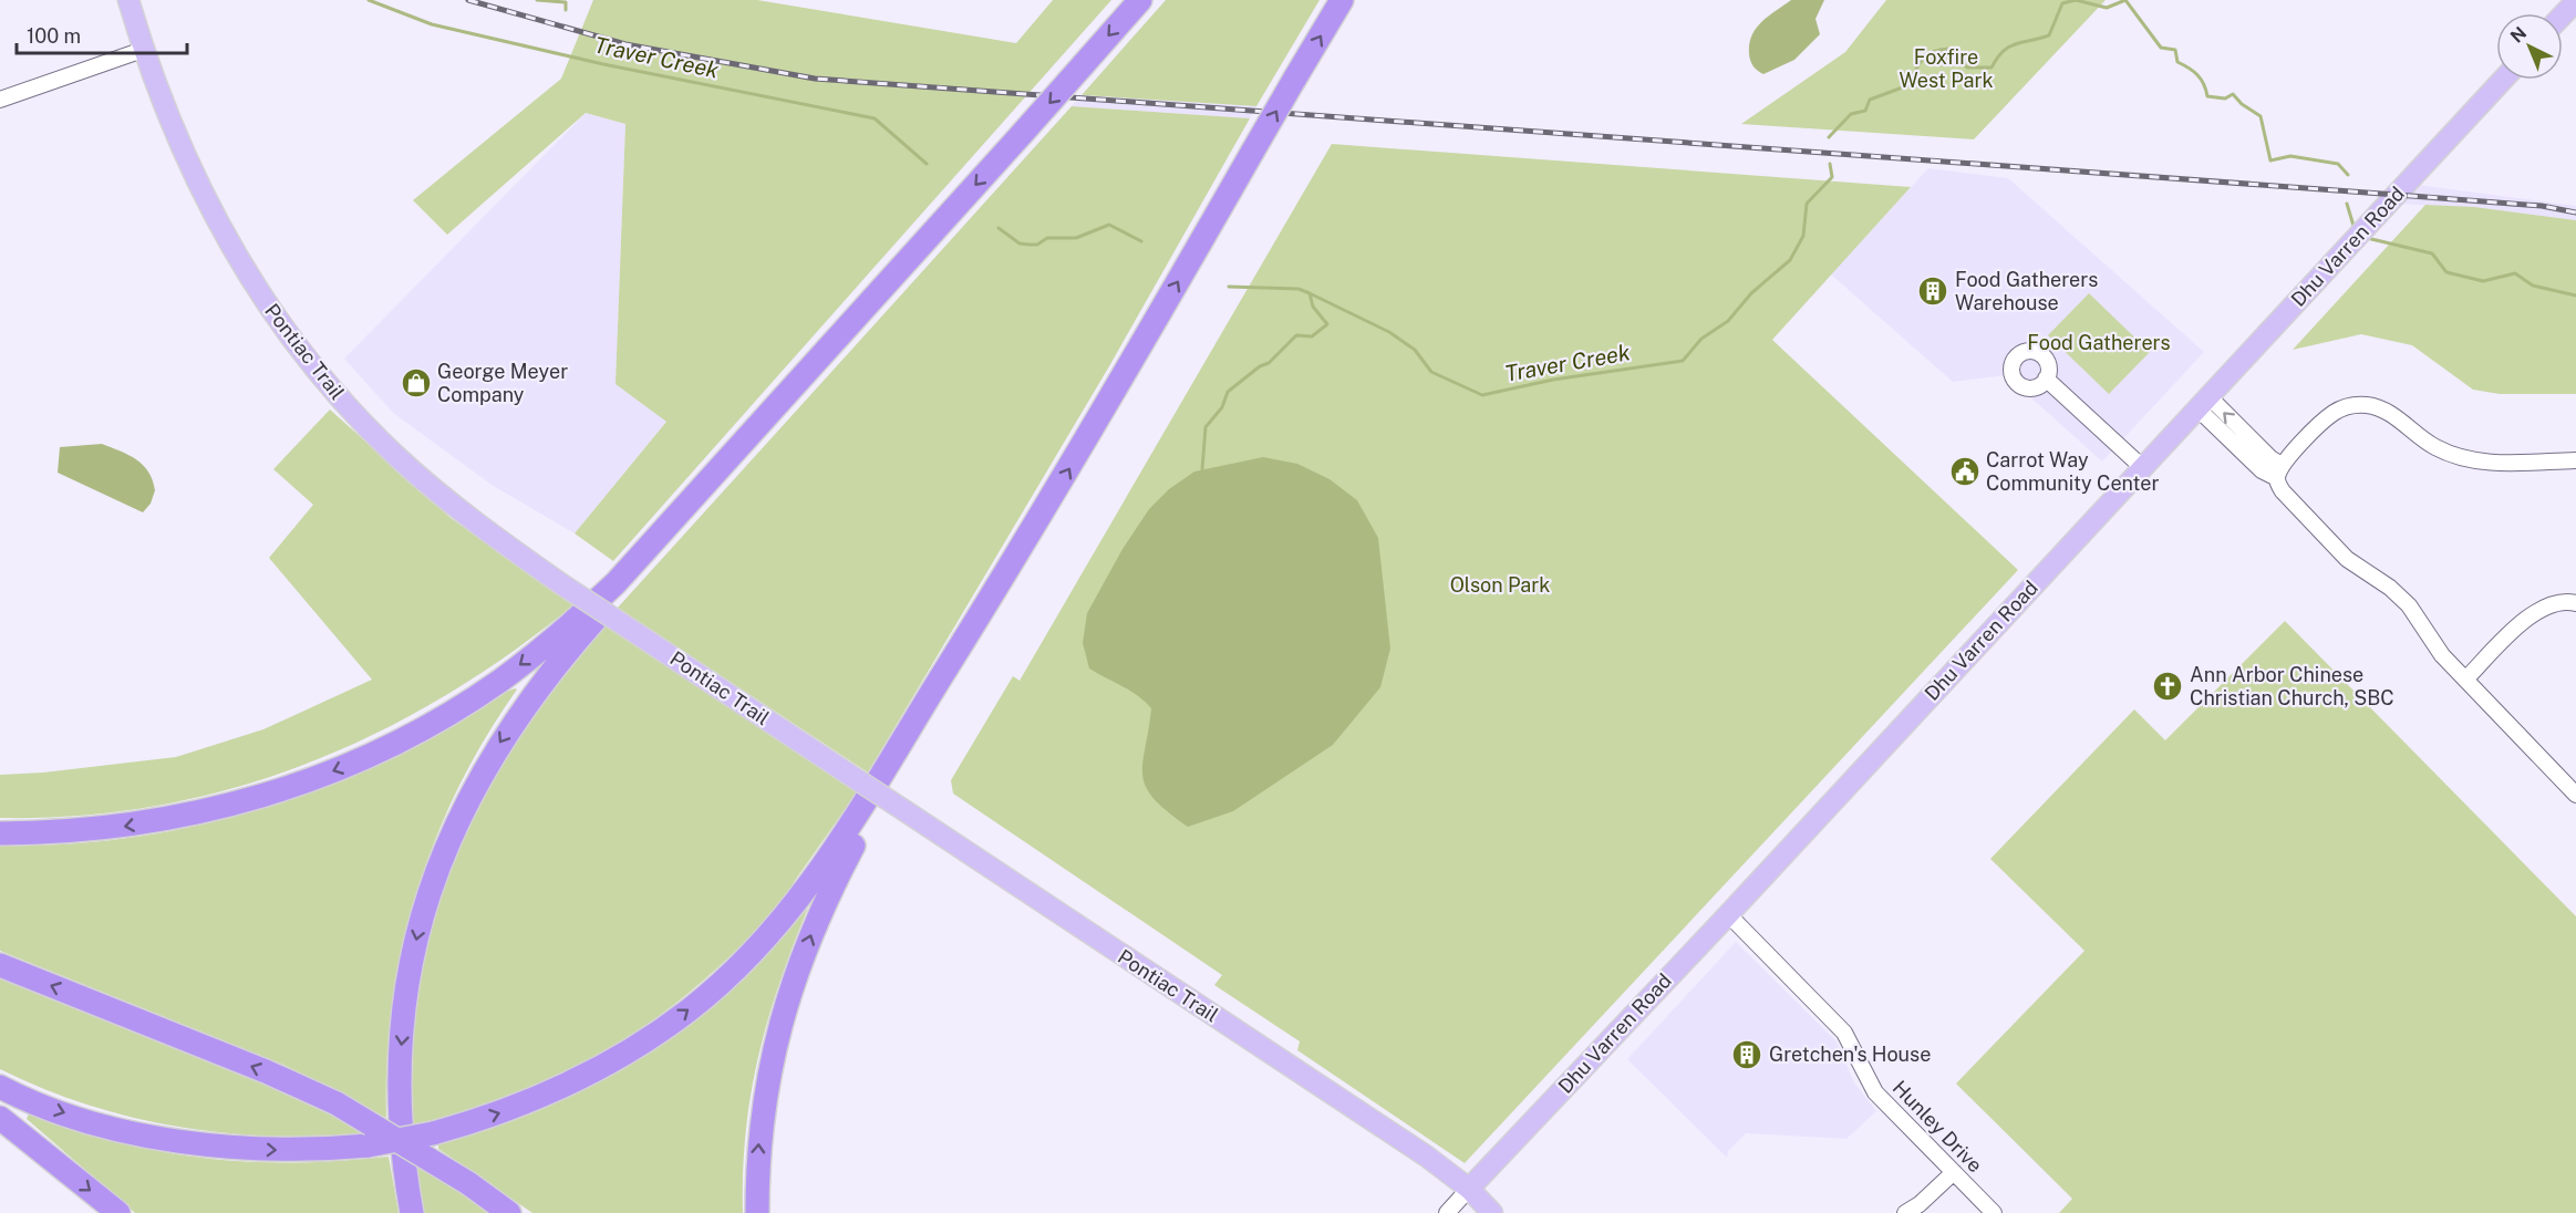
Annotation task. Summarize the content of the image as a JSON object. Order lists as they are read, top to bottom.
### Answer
{
  "streets": {
    "main road": ["Dhu Varren Road", "Pontiac Trail"],
    "street": ["Hunley Drive"]
  },
  "crossings": [
    ["Dhu Varren Road", "Pontiac Trail"],
    ["Dhu Varren Road", "Hunley Drive"]
  ],
  "water": ["Traver Creek"],
  "parks": ["Foxfire West Park", "Food Gatherers", "Olson Park"],
  "places": {
    "building": ["Food Gatherers Warehouse", "Gretchen's House"],
    "shop": ["George Meyer Company"],
    "public building": ["Carrot Way Community Center"],
    "church": ["Ann Arbor Chinese Christian Church, SBC"]
  },
  "scale_bar": "100 m",
  "north": "top left"
}
